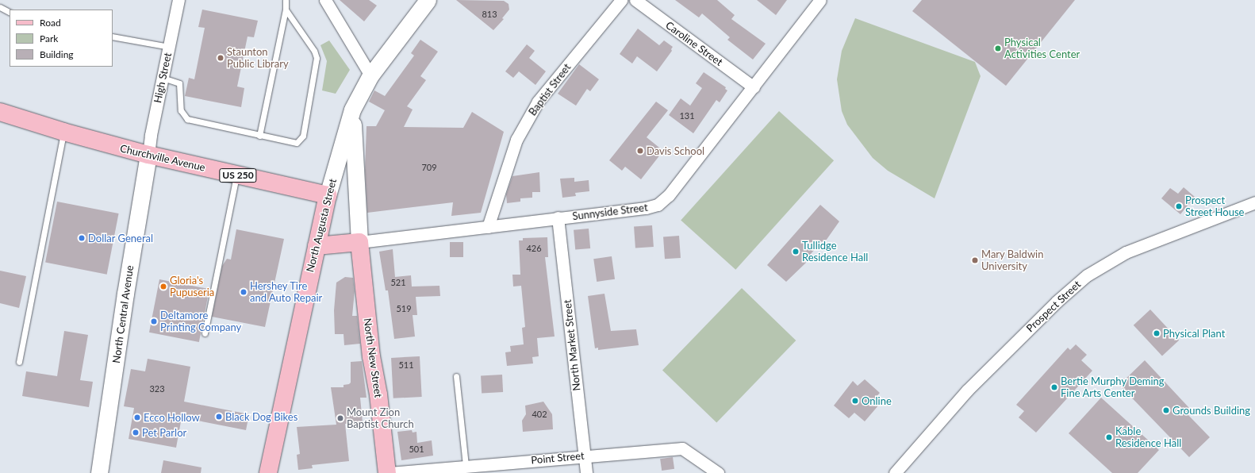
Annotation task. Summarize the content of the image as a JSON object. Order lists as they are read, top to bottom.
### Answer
{
  "streets": {
    "main road": [
      "Churchville Avenue",
      "US 250",
      "North Augusta Street",
      "North Central Avenue",
      "North New Street"
    ],
    "street": [
      "Caroline Street",
      "High Street",
      "Baptist Street",
      "Sunnyside Street",
      "Prospect Street",
      "North Market Street",
      "Point Street"
    ]
  },
  "crossings": [
    ["Caroline Street", "Sunnyside Street"],
    ["High Street", "Churchville Avenue"],
    ["High Street", "North Central Avenue"],
    ["Baptist Street", "Sunnyside Street"],
    ["Churchville Avenue", "North Augusta Street"],
    ["Churchville Avenue", "North Central Avenue"],
    ["Sunnyside Street", "North Market Street"],
    ["Sunnyside Street", "North New Street"],
    ["North Augusta Street", "North New Street"],
    ["North Market Street", "Point Street"]
  ],
  "places": [
    "Physical Activities Center",
    "Staunton Public Library",
    "Davis School",
    "Prospect Street House",
    "Dollar General",
    "Tullidge Residence Hall",
    "Mary Baldwin University",
    "Gloria's Pupuseria",
    "Hershey Tire and Auto Repair",
    "Deltamore Printing Company",
    "Physical Plant",
    "Bertie Murphy Deming Fine Arts Center",
    "Online",
    "Grounds Building",
    "Black Dog Bikes",
    "Ecco Hollow",
    "Mount Zion Baptist Church",
    "Pet Parlor",
    "Kable Residence Hall"
  ],
  "house_numbers": [
    "813",
    "131",
    "709",
    "426",
    "521",
    "519",
    "511",
    "323",
    "402",
    "501"
  ],
  "legend": ["Road", "Park", "Building"]
}
